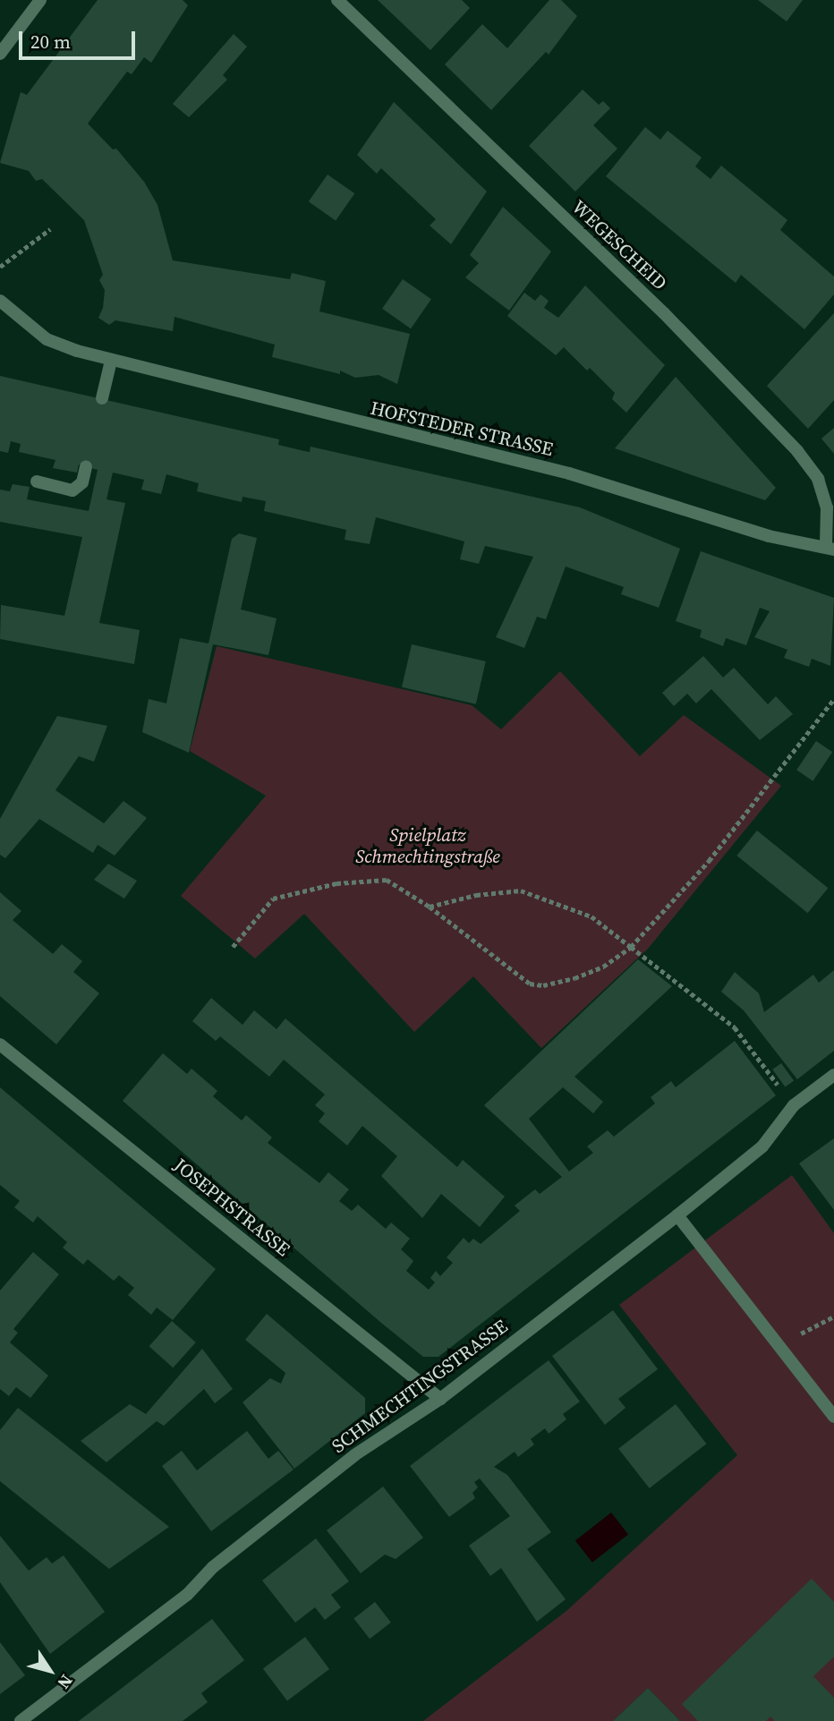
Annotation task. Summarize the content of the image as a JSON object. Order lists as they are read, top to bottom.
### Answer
{
  "streets": {
    "street": [
      "WEGESCHEID",
      "HOFSTEDER STRASSE",
      "JOSEPHSTRASSE",
      "SCHMECHTINGSTRASSE"
    ]
  },
  "crossings": [
    ["WEGESCHEID", "HOFSTEDER STRASSE"],
    ["JOSEPHSTRASSE", "SCHMECHTINGSTRASSE"]
  ],
  "parks": ["Spielplatz Schmechtingstraße"],
  "scale_bar": "20 m",
  "north": "bottom right"
}
